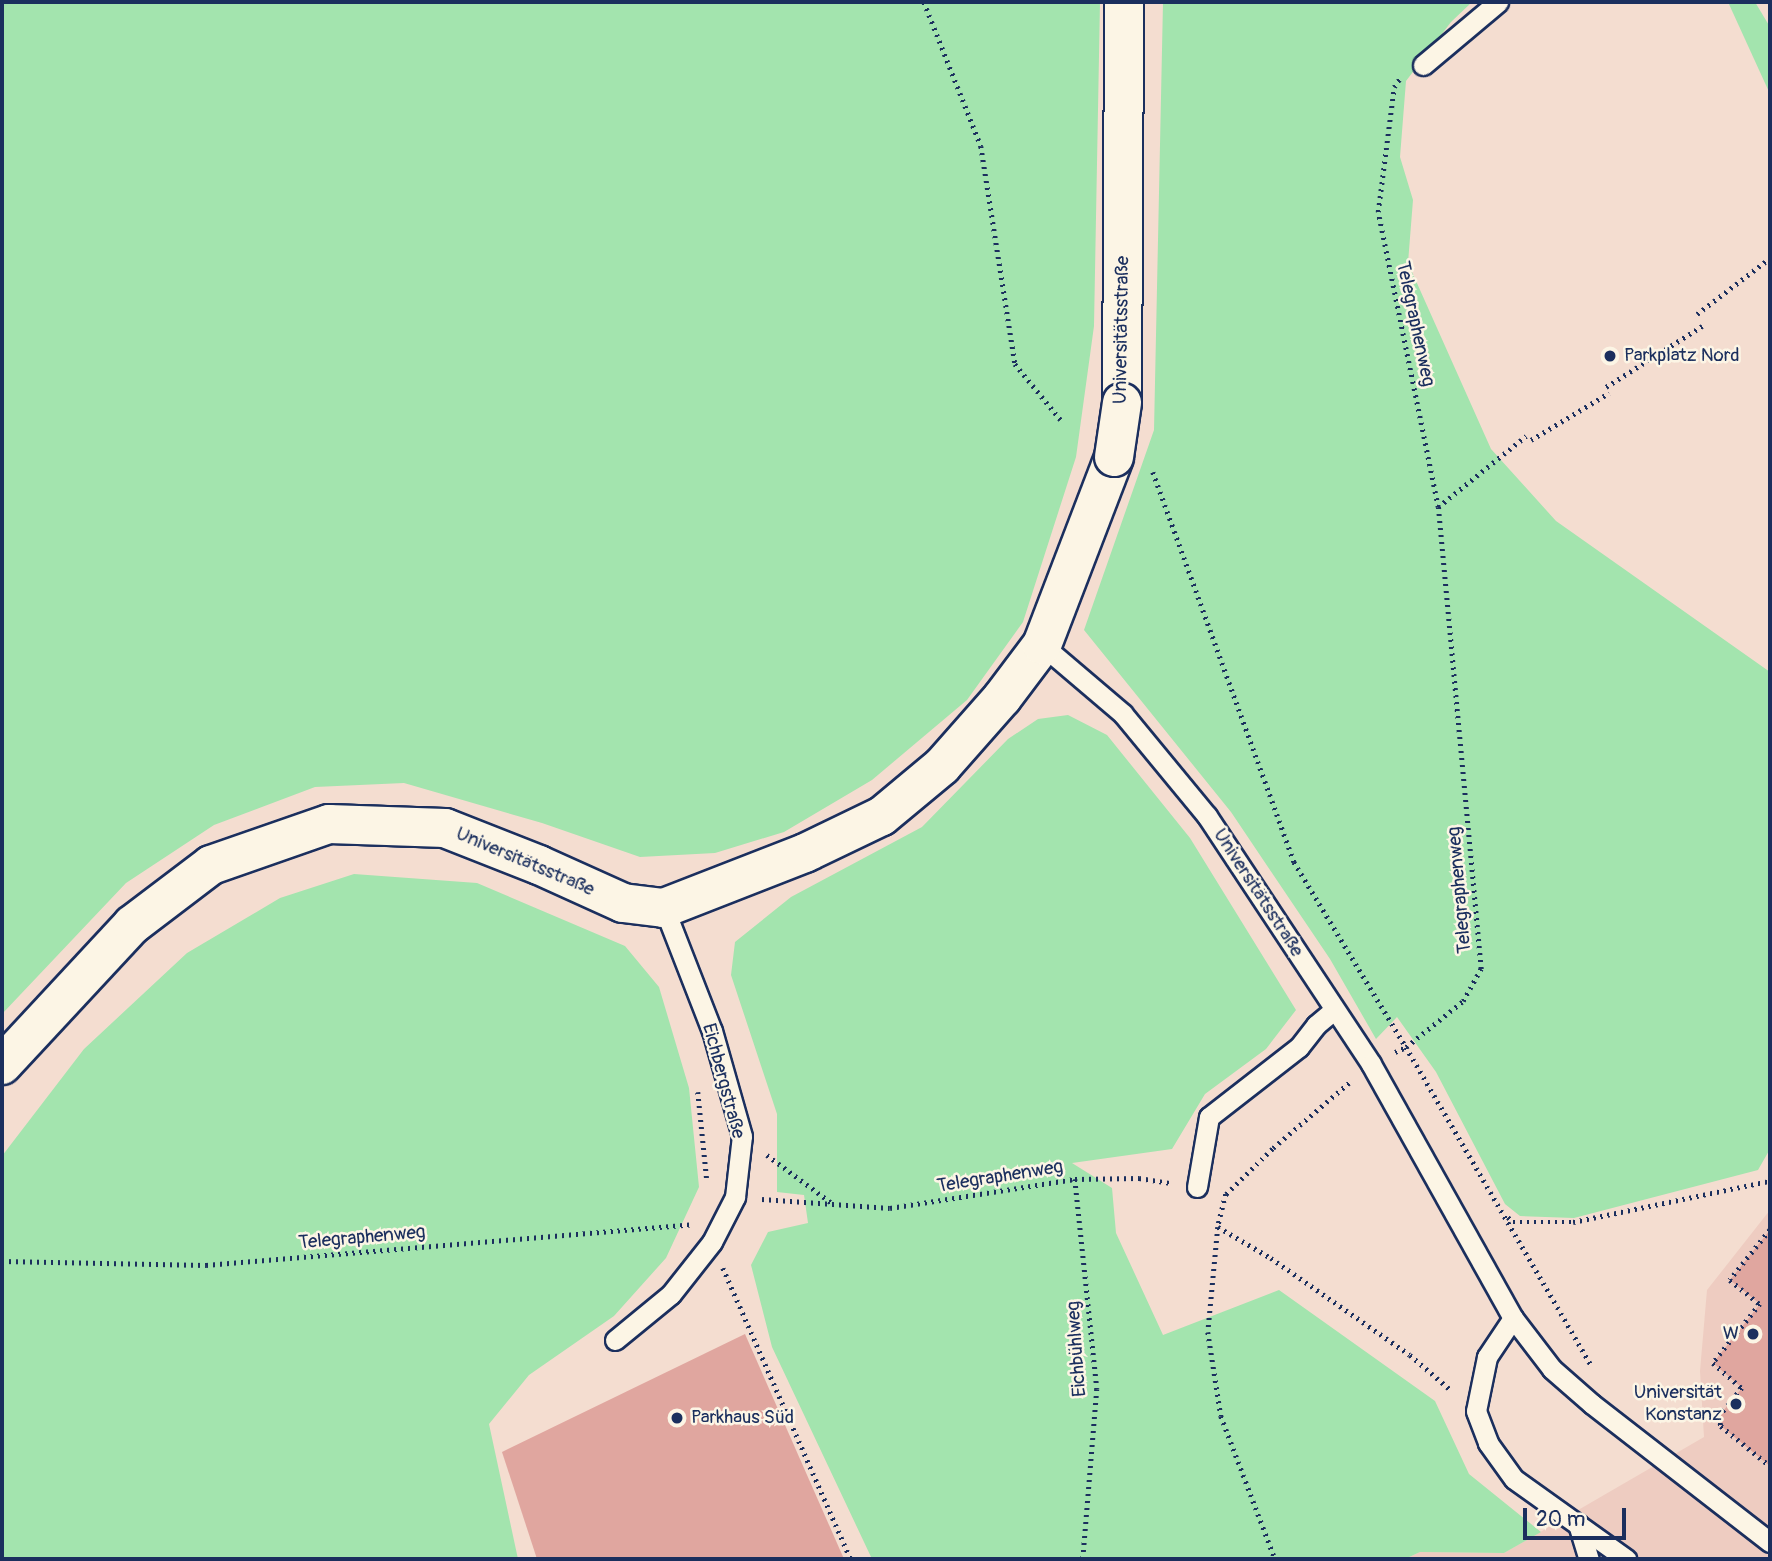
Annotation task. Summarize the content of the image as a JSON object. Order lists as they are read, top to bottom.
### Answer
{
  "streets": {
    "street": ["Universitätsstraße"],
    "lane": ["Eichbergstraße"],
    "path": ["Telegraphenweg", "Eichbühlweg"]
  },
  "crossings": [
    ["Telegraphenweg", "Universitätsstraße"],
    ["Telegraphenweg", "Eichbergstraße"],
    ["Telegraphenweg", "Eichbühlweg"],
    ["Universitätsstraße", "Eichbergstraße"]
  ],
  "places": [
    "Parkplatz Nord",
    "W",
    "Universität Konstanz",
    "Parkhaus Süd"
  ],
  "scale_bar": "20 m"
}
